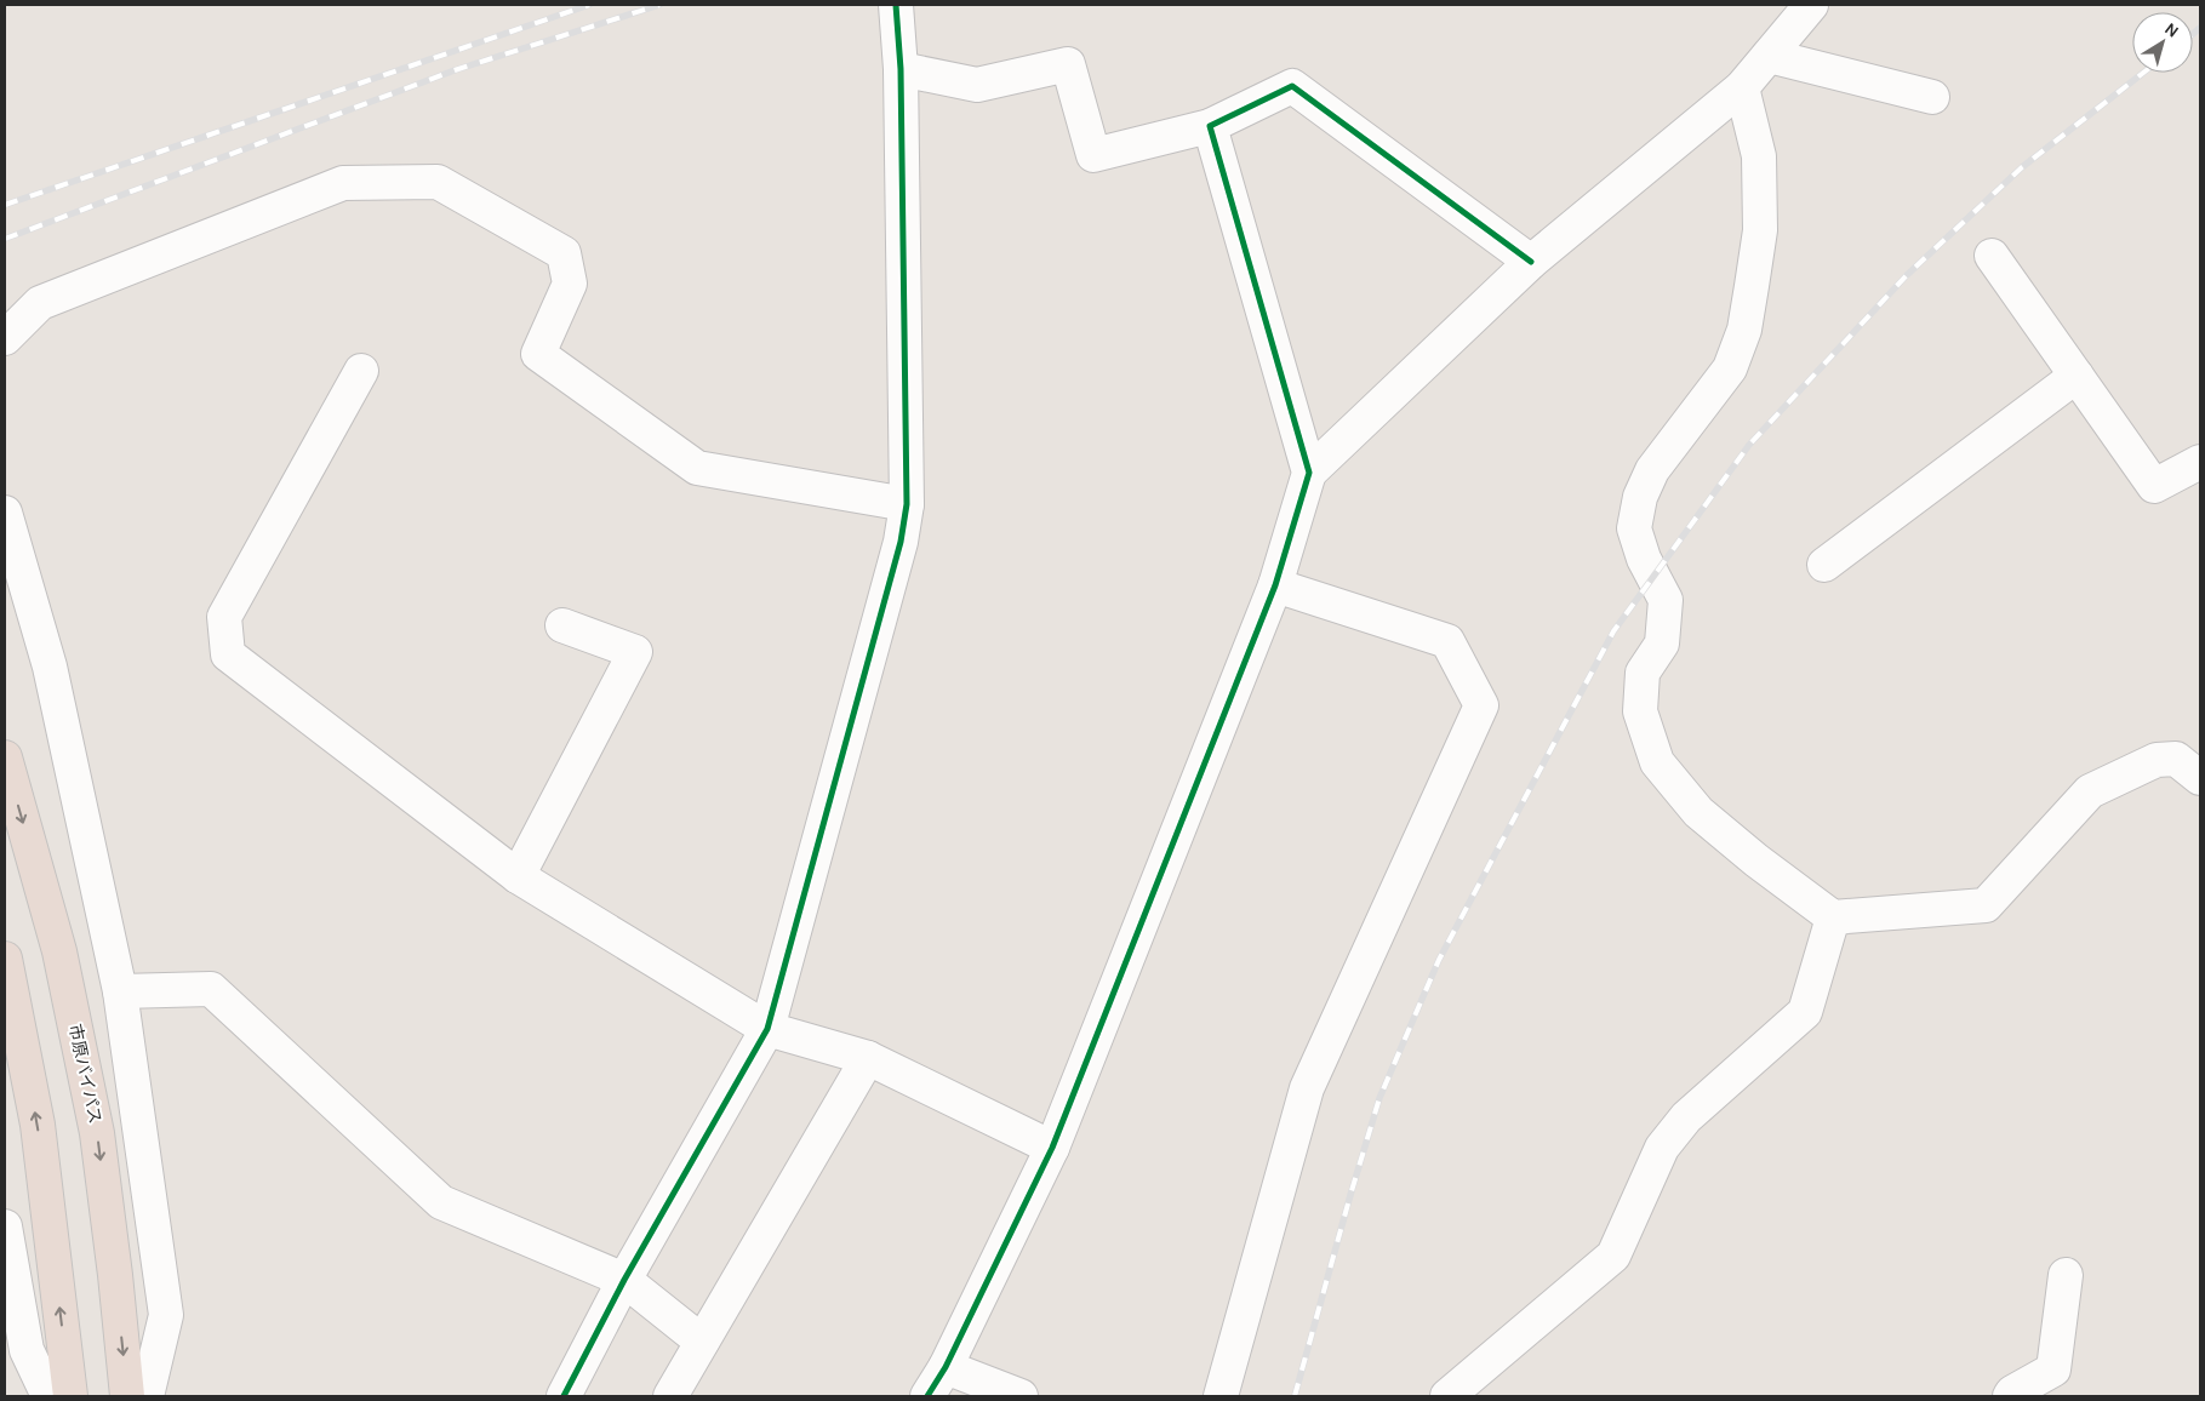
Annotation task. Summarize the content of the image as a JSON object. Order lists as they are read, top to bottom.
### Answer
{
  "streets": {
    "highway": ["市原バイパス"]
  },
  "north": "top right"
}
